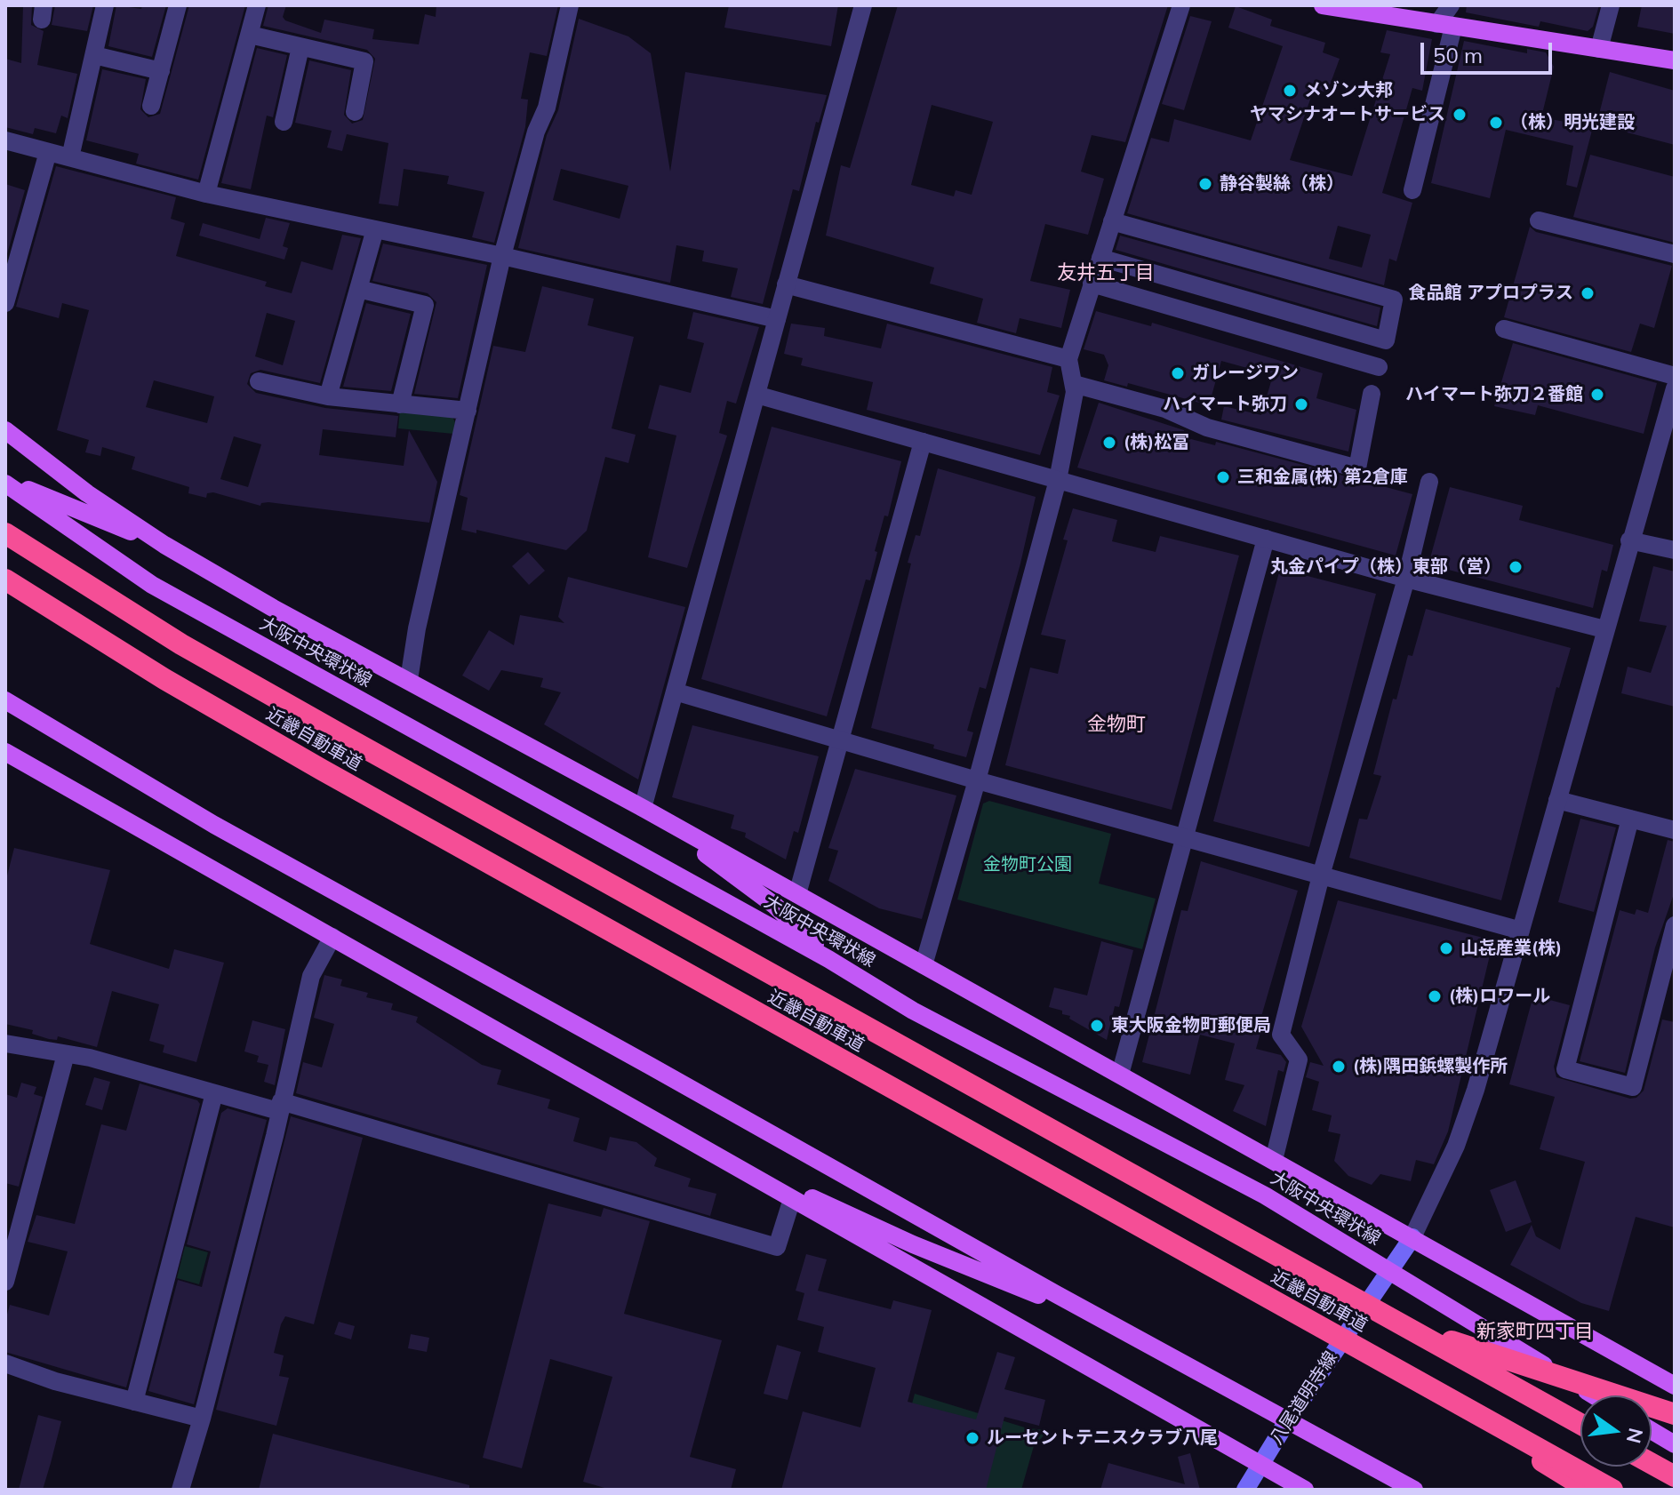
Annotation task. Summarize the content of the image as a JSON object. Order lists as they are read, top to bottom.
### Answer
{
  "streets": {
    "highway": ["近畿自動車道"],
    "main road": ["大阪中央環状線", "八尾道明寺線"]
  },
  "crossings": [
    ["大阪中央環状線", "八尾道明寺線"]
  ],
  "districts": ["友井五丁目", "金物町", "新家町四丁目"],
  "parks": ["金物町公園"],
  "places": [
    "メゾン大邦",
    "ヤマシナオートサービス",
    "（株）明光建設",
    "静谷製絲（株）",
    "食品館 アプロプラス",
    "ガレージワン",
    "ハイマート弥刀２番館",
    "ハイマート弥刀",
    "(株)松冨",
    "三和金属(株) 第2倉庫",
    "丸金パイプ（株）東部（営）",
    "山㐂産業(株)",
    "(株)ロワール",
    "東大阪金物町郵便局",
    "(株)隅田鋲螺製作所",
    "ルーセントテニスクラブ八尾"
  ],
  "scale_bar": "50 m",
  "north": "right"
}
